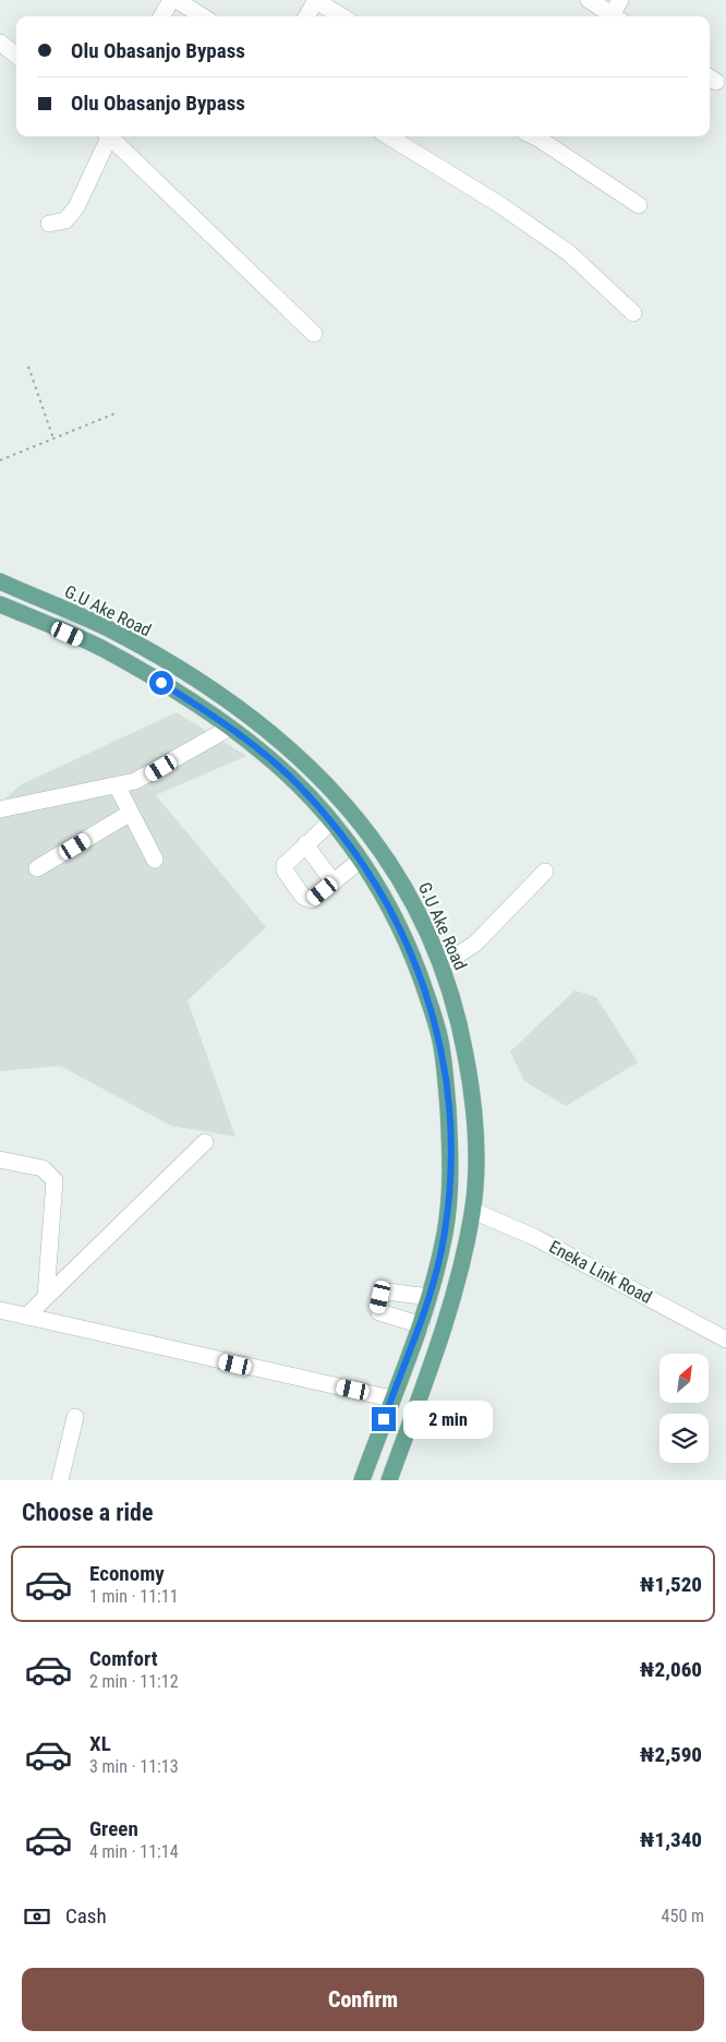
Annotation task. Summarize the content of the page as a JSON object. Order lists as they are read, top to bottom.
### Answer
{
  "streets": {
    "main road": ["G.U Ake Road"],
    "street": ["Eneka Link Road"]
  },
  "crossings": [
    ["G.U Ake Road", "Eneka Link Road"]
  ],
  "north": "top right",
  "page": {
    "banner": ["Olu Obasanjo Bypass", "Olu Obasanjo Bypass"],
    "bubble": "2 min",
    "heading": "Choose a ride",
    "list": [
      {
        "name": "Economy",
        "note": "1 min · 11:11",
        "value": "₦1,520"
      },
      {
        "name": "Comfort",
        "note": "2 min · 11:12",
        "value": "₦2,060"
      },
      {
        "name": "XL",
        "note": "3 min · 11:13",
        "value": "₦2,590"
      },
      {
        "name": "Green",
        "note": "4 min · 11:14",
        "value": "₦1,340"
      }
    ],
    "pay": ["Cash", "450 m"],
    "buttons": "Confirm"
  }
}
